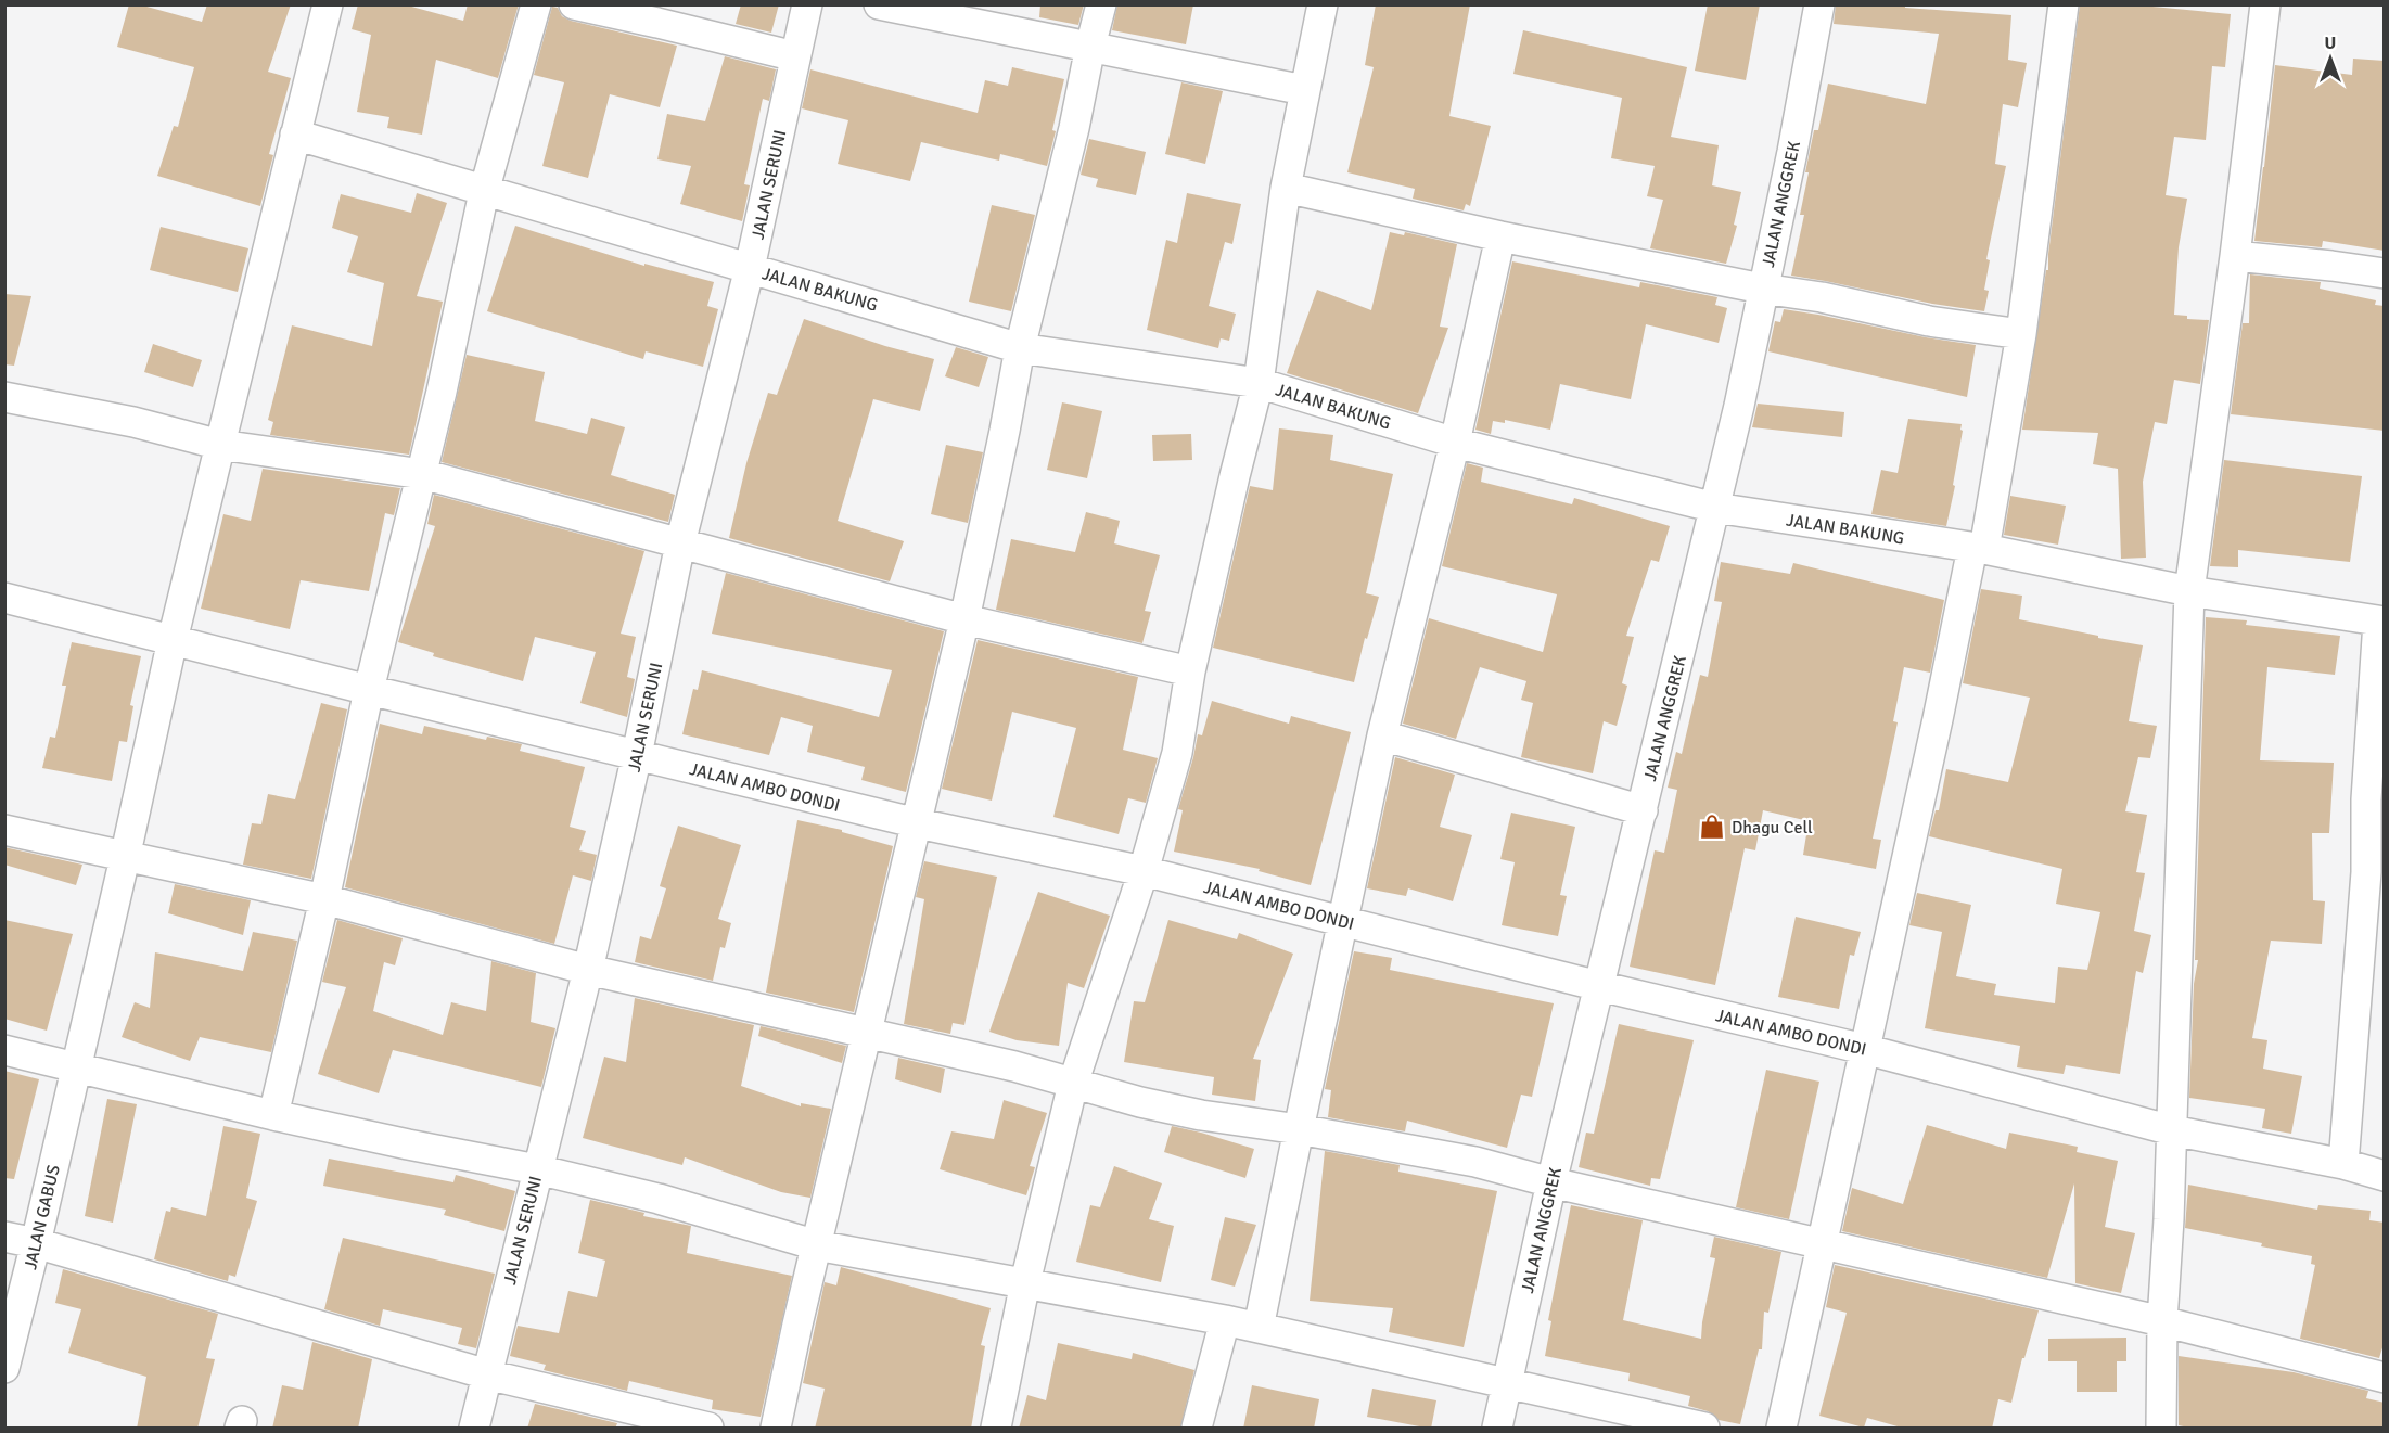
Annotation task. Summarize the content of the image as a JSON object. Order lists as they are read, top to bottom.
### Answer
{
  "streets": {
    "street": [
      "JALAN SERUNI",
      "JALAN ANGGREK",
      "JALAN BAKUNG",
      "JALAN AMBO DONDI",
      "JALAN GABUS"
    ]
  },
  "crossings": [
    ["JALAN SERUNI", "JALAN BAKUNG"],
    ["JALAN SERUNI", "JALAN AMBO DONDI"],
    ["JALAN ANGGREK", "JALAN BAKUNG"],
    ["JALAN ANGGREK", "JALAN AMBO DONDI"],
    ["JALAN BAKUNG", "JALAN GABUS"],
    ["JALAN AMBO DONDI", "JALAN GABUS"]
  ],
  "places": {
    "shop": ["Dhagu Cell"]
  },
  "north": "top"
}
